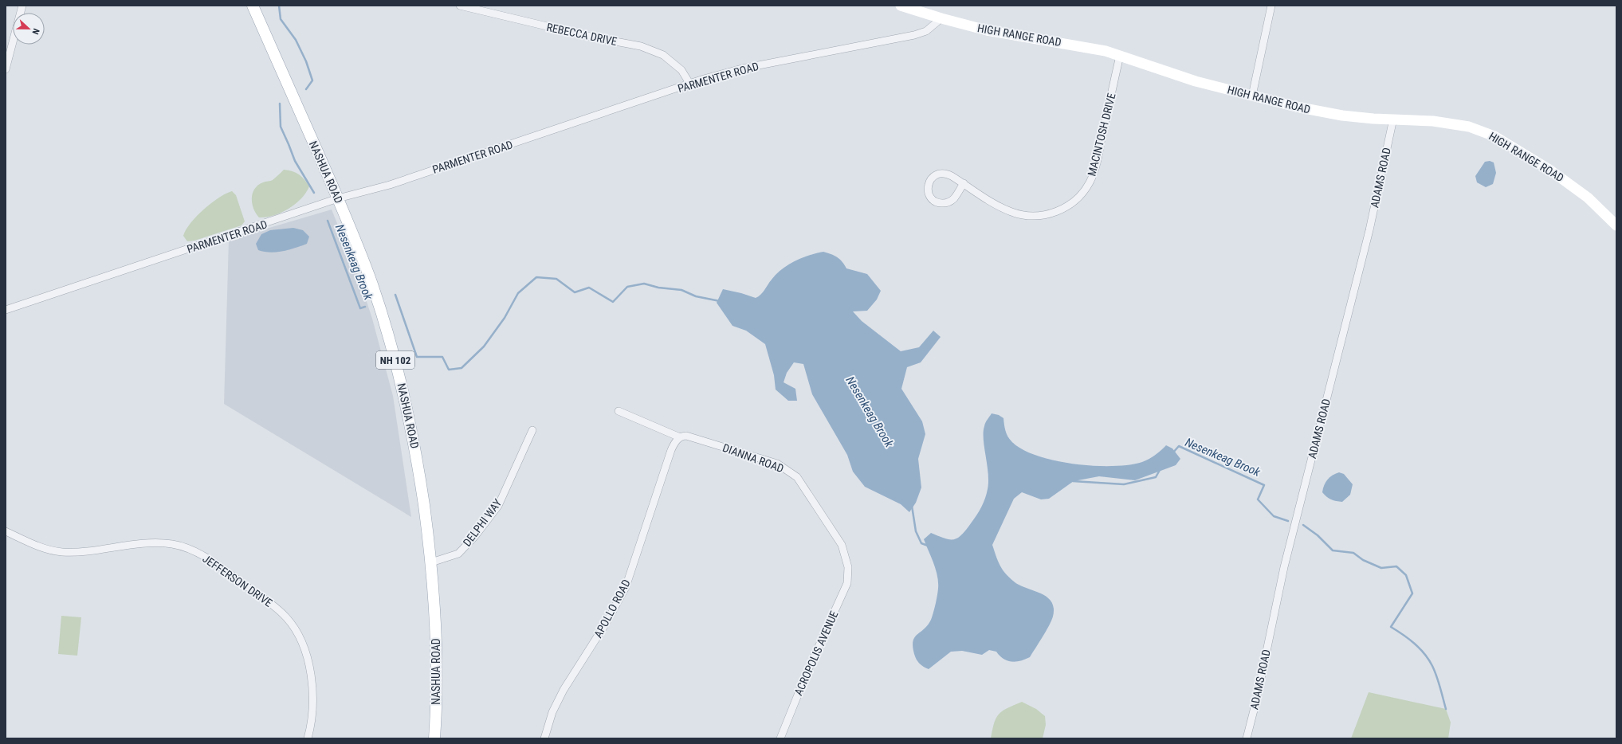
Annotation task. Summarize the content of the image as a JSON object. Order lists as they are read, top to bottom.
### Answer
{
  "streets": {
    "main road": ["NASHUA ROAD", "NH 102"],
    "street": [
      "REBECCA DRIVE",
      "HIGH RANGE ROAD",
      "PARMENTER ROAD",
      "MACINTOSH DRIVE",
      "ADAMS ROAD",
      "DIANNA ROAD",
      "DELPHI WAY",
      "JEFFERSON DRIVE",
      "APOLLO ROAD",
      "ACROPOLIS AVENUE"
    ]
  },
  "crossings": [
    ["REBECCA DRIVE", "PARMENTER ROAD"],
    ["HIGH RANGE ROAD", "PARMENTER ROAD"],
    ["HIGH RANGE ROAD", "MACINTOSH DRIVE"],
    ["HIGH RANGE ROAD", "ADAMS ROAD"],
    ["PARMENTER ROAD", "NASHUA ROAD"],
    ["NASHUA ROAD", "DELPHI WAY"],
    ["DIANNA ROAD", "APOLLO ROAD"],
    ["DIANNA ROAD", "ACROPOLIS AVENUE"]
  ],
  "water": ["Nesenkeag Brook"],
  "north": "right"
}
